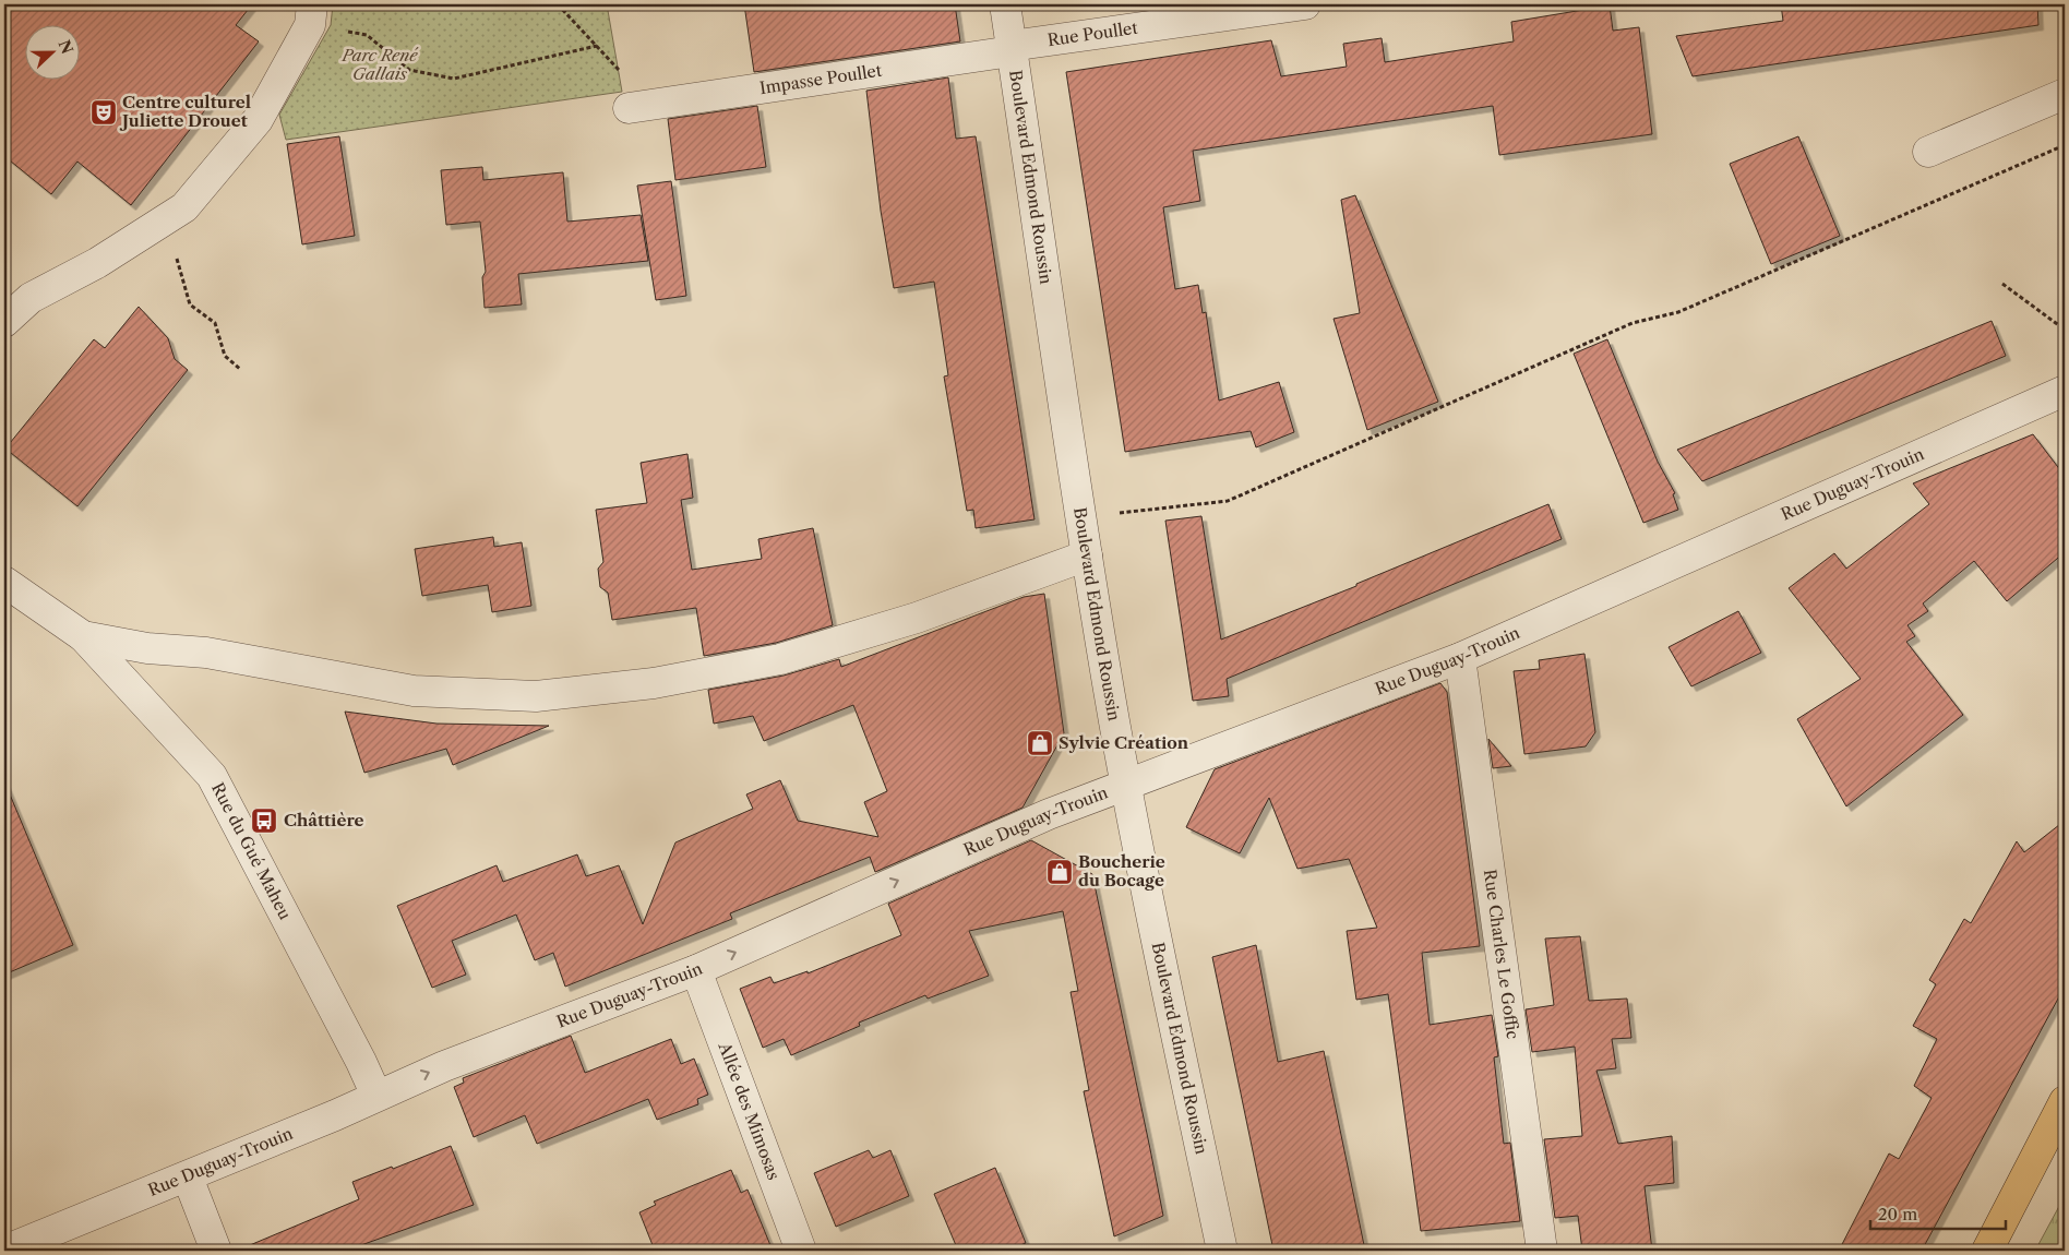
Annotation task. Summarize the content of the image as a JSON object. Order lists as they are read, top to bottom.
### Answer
{
  "streets": {
    "street": [
      "Rue Poullet",
      "Impasse Poullet",
      "Boulevard Edmond Roussin",
      "Rue Duguay-Trouin",
      "Rue du Gué Maheu",
      "Rue Charles Le Goffic",
      "Allée des Mimosas"
    ]
  },
  "crossings": [
    ["Rue Poullet", "Impasse Poullet"],
    ["Rue Poullet", "Boulevard Edmond Roussin"],
    ["Impasse Poullet", "Boulevard Edmond Roussin"],
    ["Boulevard Edmond Roussin", "Rue Duguay-Trouin"],
    ["Rue Duguay-Trouin", "Rue du Gué Maheu"],
    ["Rue Duguay-Trouin", "Rue Charles Le Goffic"],
    ["Rue Duguay-Trouin", "Allée des Mimosas"]
  ],
  "parks": ["Parc René Gallais"],
  "places": {
    "theatre": ["Centre culturel Juliette Drouet"],
    "shop": ["Sylvie Création", "Boucherie du Bocage"],
    "bus stop": ["Châttière"]
  },
  "scale_bar": "20 m",
  "north": "right"
}
